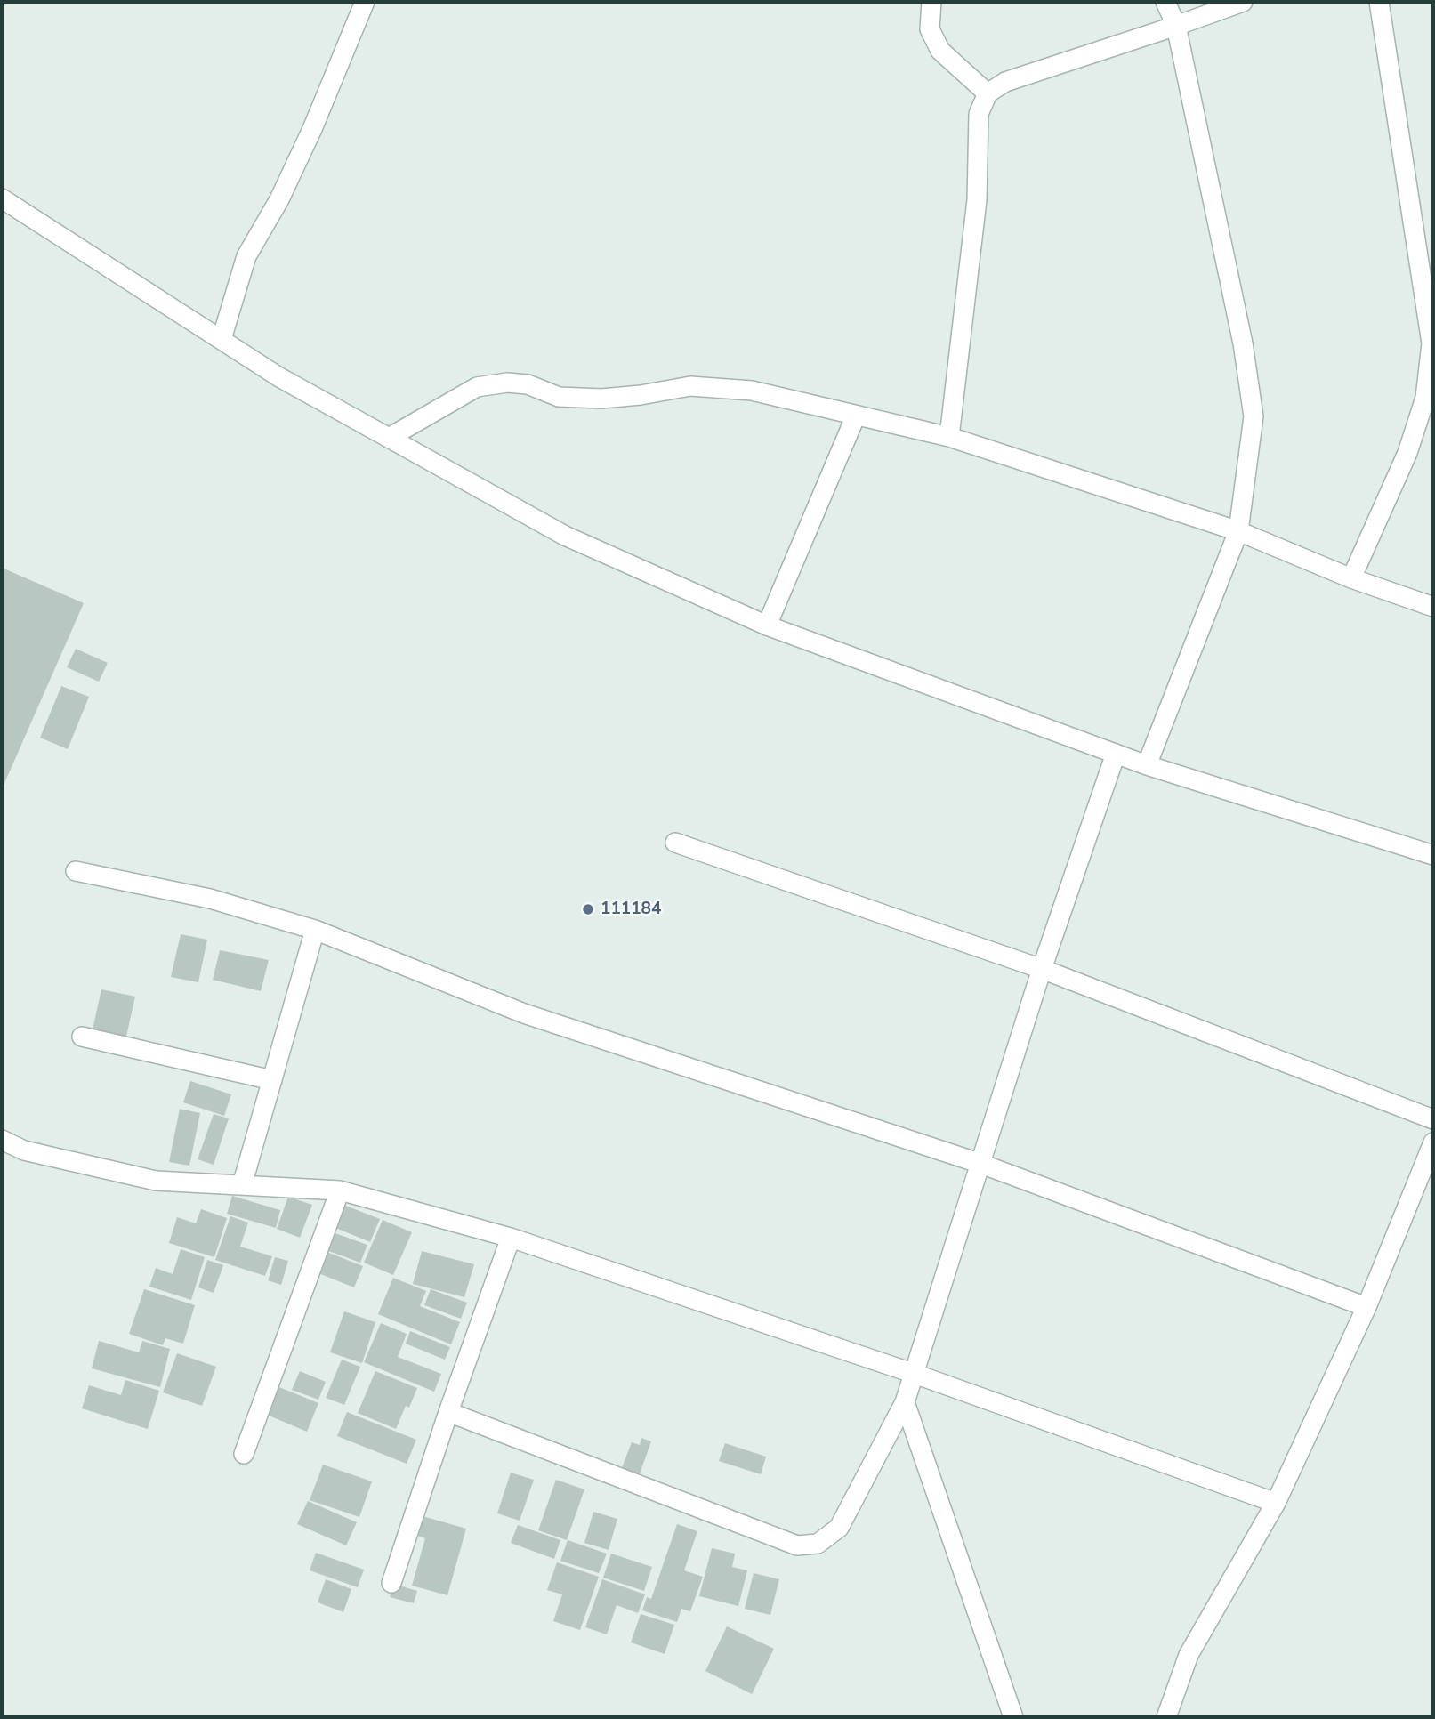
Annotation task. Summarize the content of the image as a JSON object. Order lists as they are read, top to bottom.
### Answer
{
  "places": ["111184"]
}
